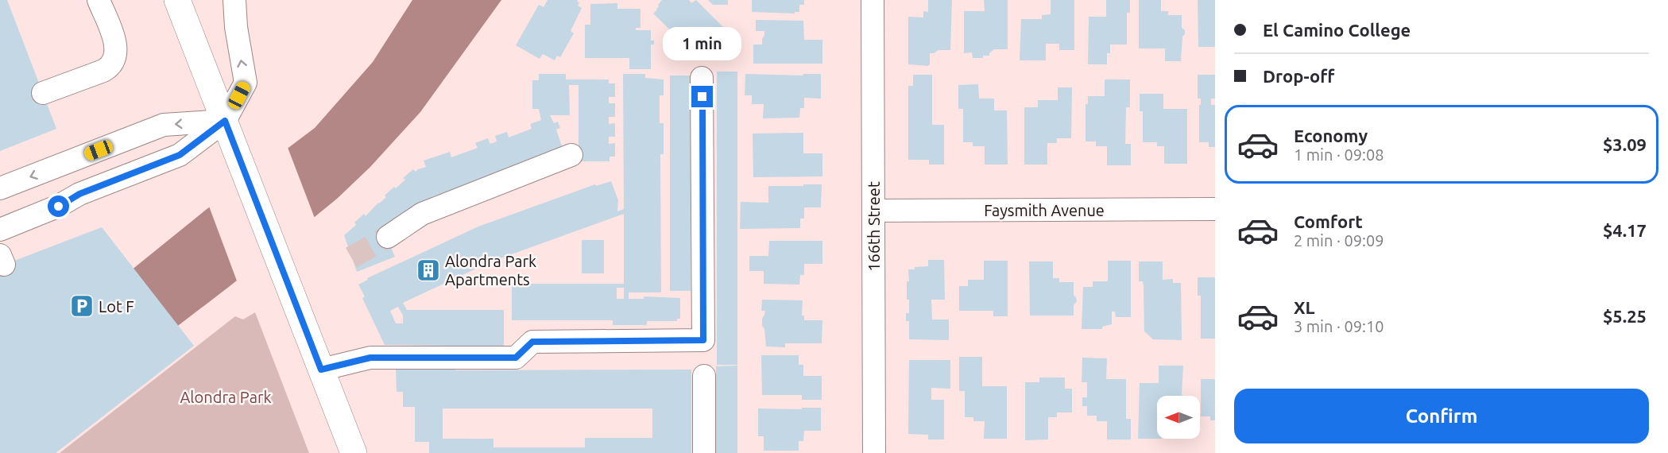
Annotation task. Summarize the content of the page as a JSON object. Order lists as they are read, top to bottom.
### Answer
{
  "streets": {
    "street": ["Faysmith Avenue", "166th Street"]
  },
  "crossings": [
    ["Faysmith Avenue", "166th Street"]
  ],
  "parks": ["Alondra Park"],
  "places": {
    "building": ["Alondra Park Apartments"],
    "parking": ["Lot F"]
  },
  "north": "left",
  "page": {
    "banner": ["El Camino College", "Drop-off"],
    "bubble": "1 min",
    "list": [
      {
        "name": "Economy",
        "note": "1 min · 09:08",
        "value": "$3.09"
      },
      {
        "name": "Comfort",
        "note": "2 min · 09:09",
        "value": "$4.17"
      },
      {
        "name": "XL",
        "note": "3 min · 09:10",
        "value": "$5.25"
      }
    ],
    "buttons": "Confirm"
  }
}
